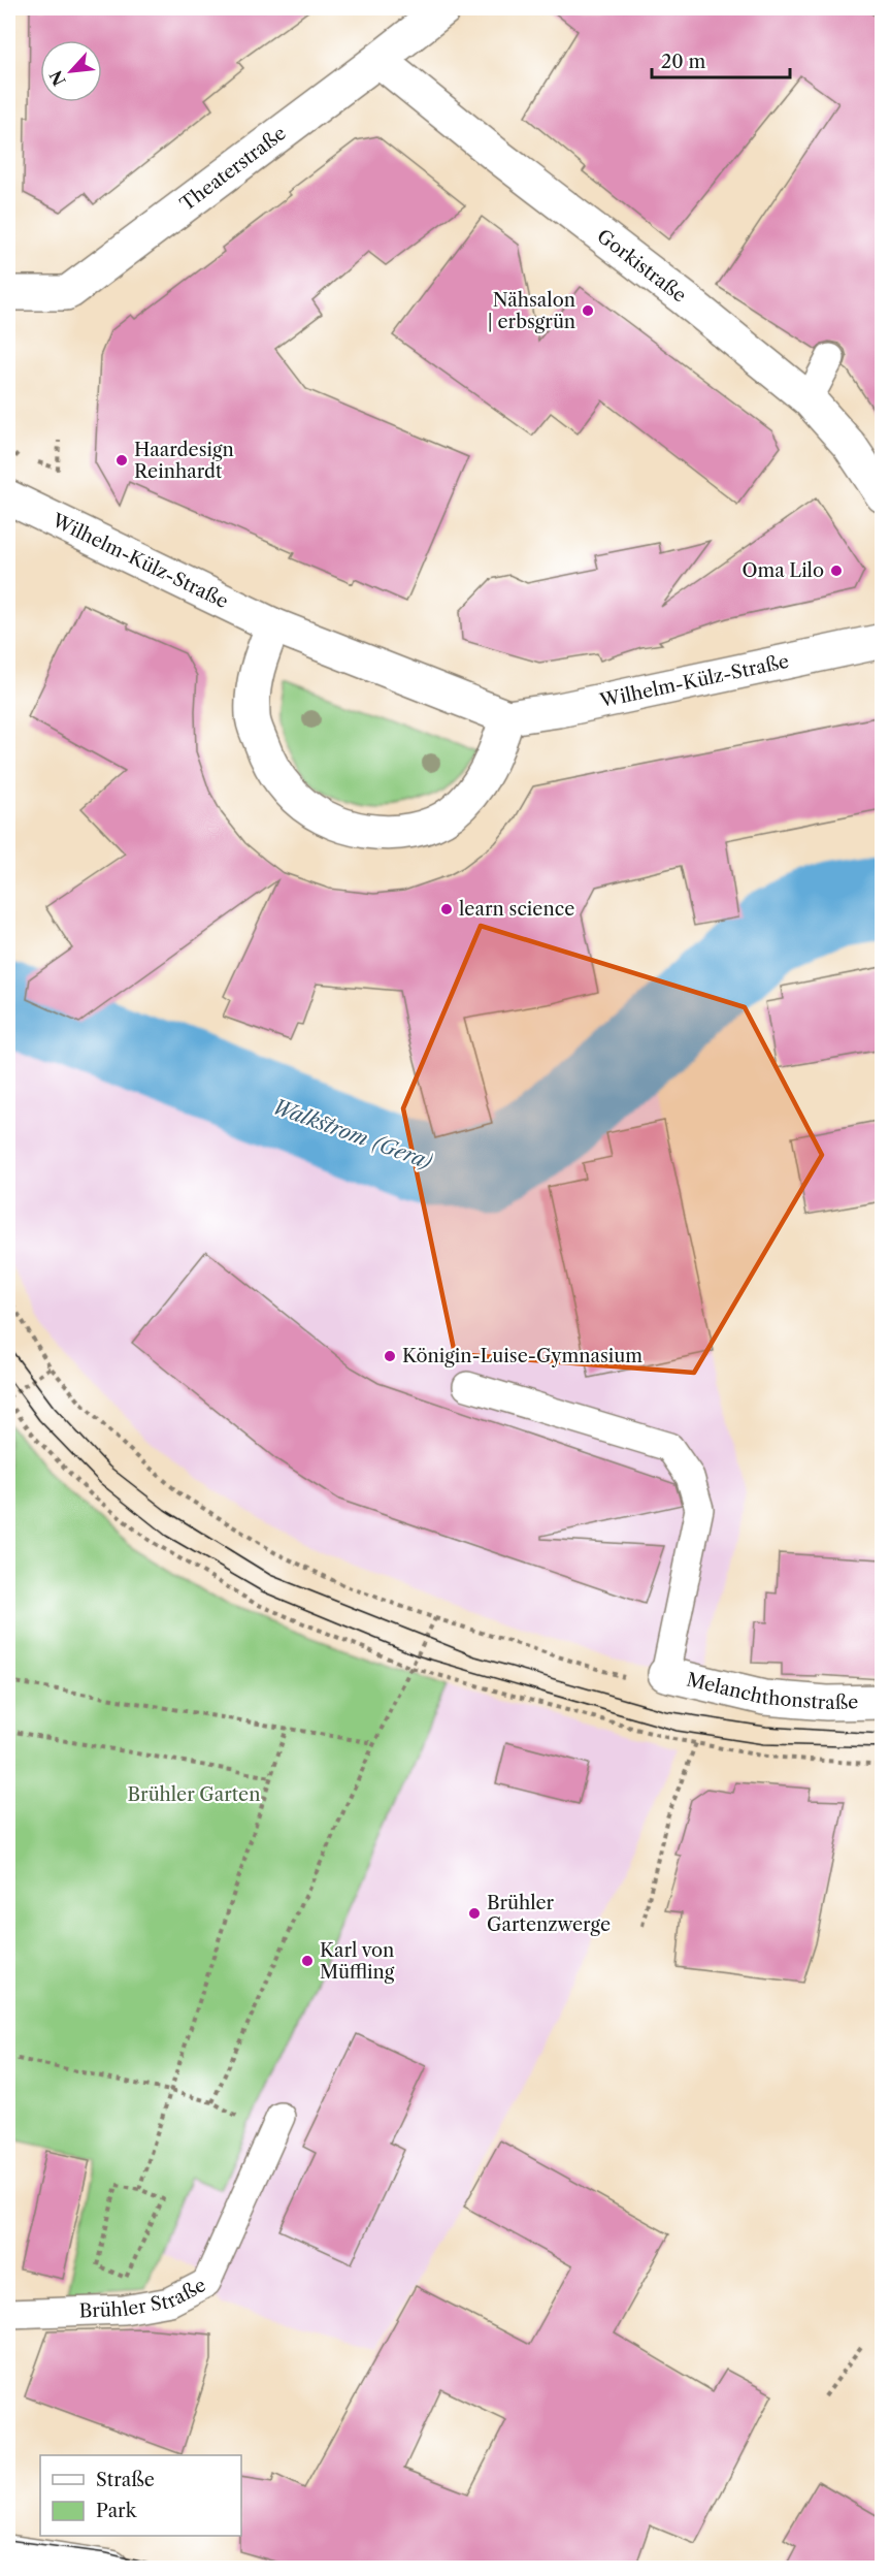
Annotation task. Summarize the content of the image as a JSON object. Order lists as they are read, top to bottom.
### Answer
{
  "streets": {
    "street": [
      "Theaterstraße",
      "Gorkistraße",
      "Wilhelm-Külz-Straße",
      "Melanchthonstraße"
    ],
    "lane": ["Brühler Straße"]
  },
  "crossings": [
    ["Theaterstraße", "Gorkistraße"]
  ],
  "water": ["Walkstrom (Gera)"],
  "parks": ["Brühler Garten"],
  "places": [
    "Nähsalon | erbsgrün",
    "Haardesign Reinhardt",
    "Oma Lilo",
    "learn science",
    "Königin-Luise-Gymnasium",
    "Brühler Gartenzwerge",
    "Karl von Müffling"
  ],
  "legend": ["Straße", "Park"],
  "scale_bar": "20 m",
  "north": "bottom left"
}
